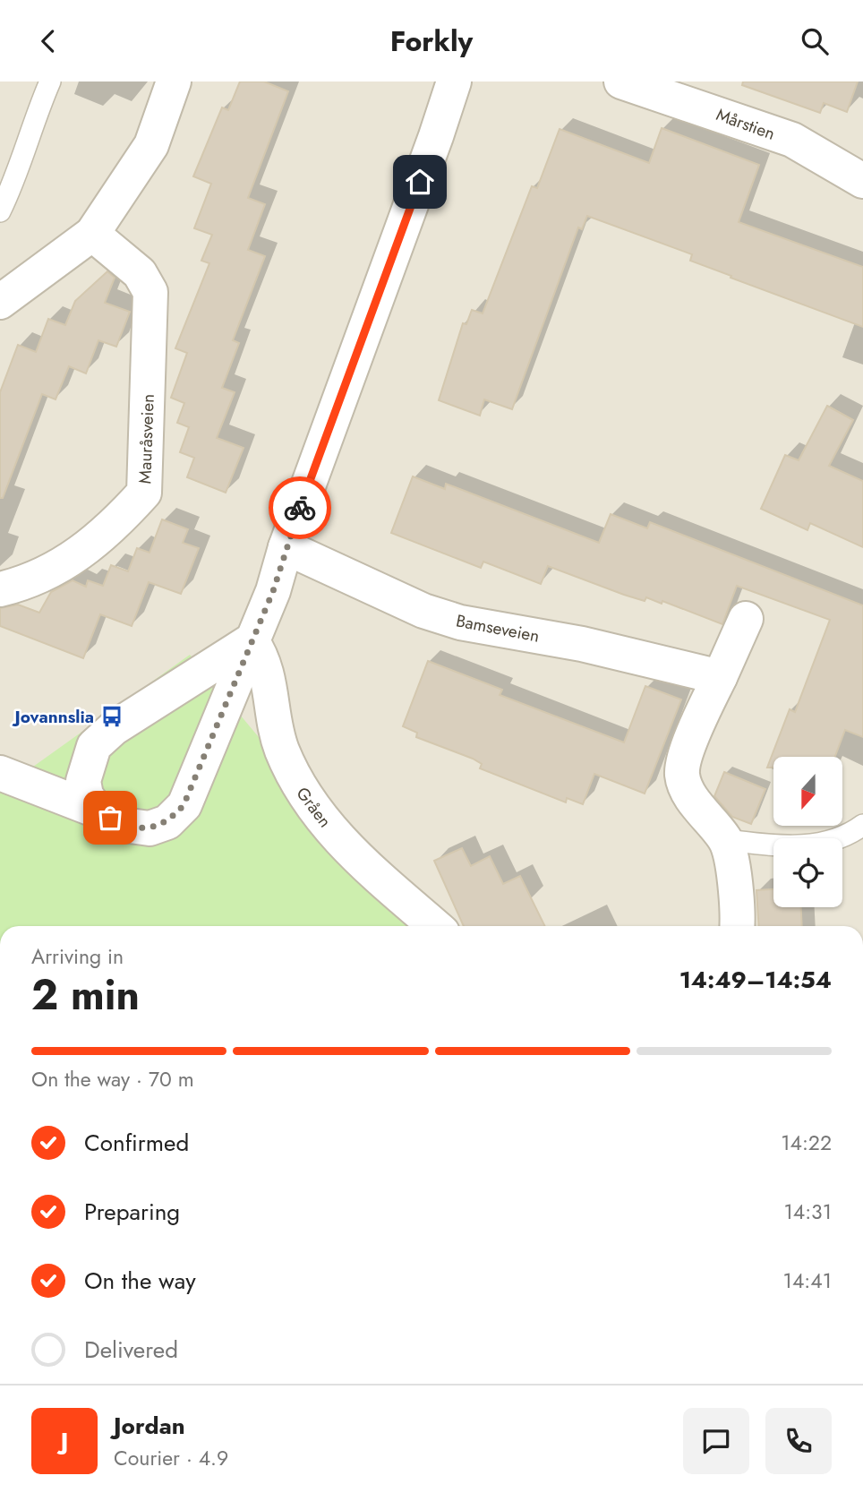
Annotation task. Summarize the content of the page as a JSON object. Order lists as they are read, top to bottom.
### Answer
{
  "streets": {
    "street": [
      "Mårstien",
      "Mauråsveien",
      "Bamseveien",
      "Gråen"
    ]
  },
  "places": {
    "bus stop": ["Jovannslia"]
  },
  "north": "bottom",
  "page": {
    "header": "Forkly",
    "heading": ["2 min", "Arriving in", "14:49–14:54"],
    "panel": ["Jordan", "Courier · 4.9"],
    "bar": "On the way · 70 m",
    "list": [
      ["Confirmed", "14:22"],
      ["Preparing", "14:31"],
      ["On the way", "14:41"],
      "Delivered"
    ],
    "round": "J"
  }
}
